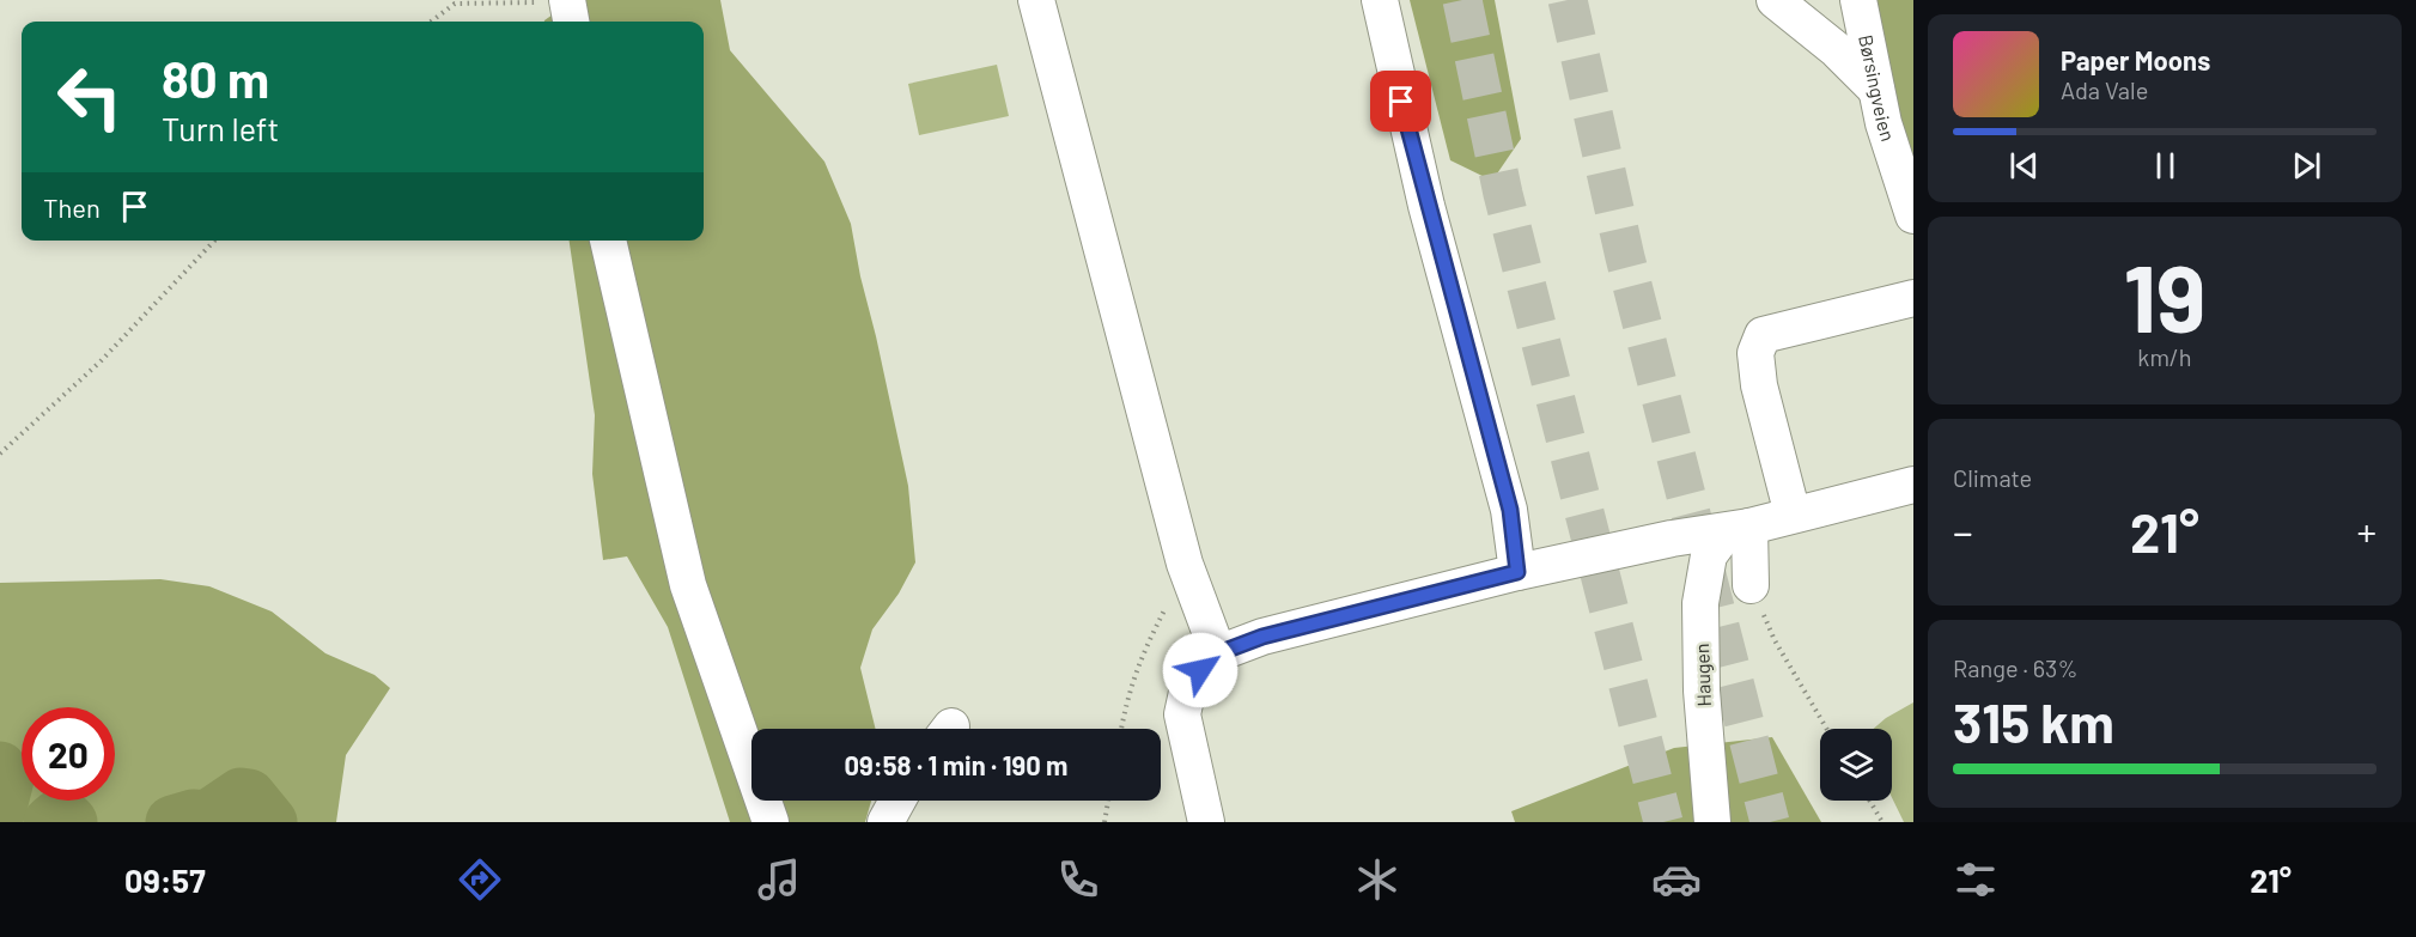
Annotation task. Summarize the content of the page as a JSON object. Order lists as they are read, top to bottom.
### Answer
{
  "streets": {
    "street": ["Børsingveien", "Haugen"]
  },
  "page": {
    "turn": ["80 m", "Turn left"],
    "song": ["Paper Moons", "Ada Vale"],
    "then": "Then",
    "tile": [
      ["19", "km/h"],
      "Climate",
      ["Range · 63%", "315 km"]
    ],
    "heat": ["−", "21°", "+"],
    "limit": "20",
    "trip": "09:58 · 1 min · 190 m",
    "tabs": ["09:57", "21°"]
  }
}
